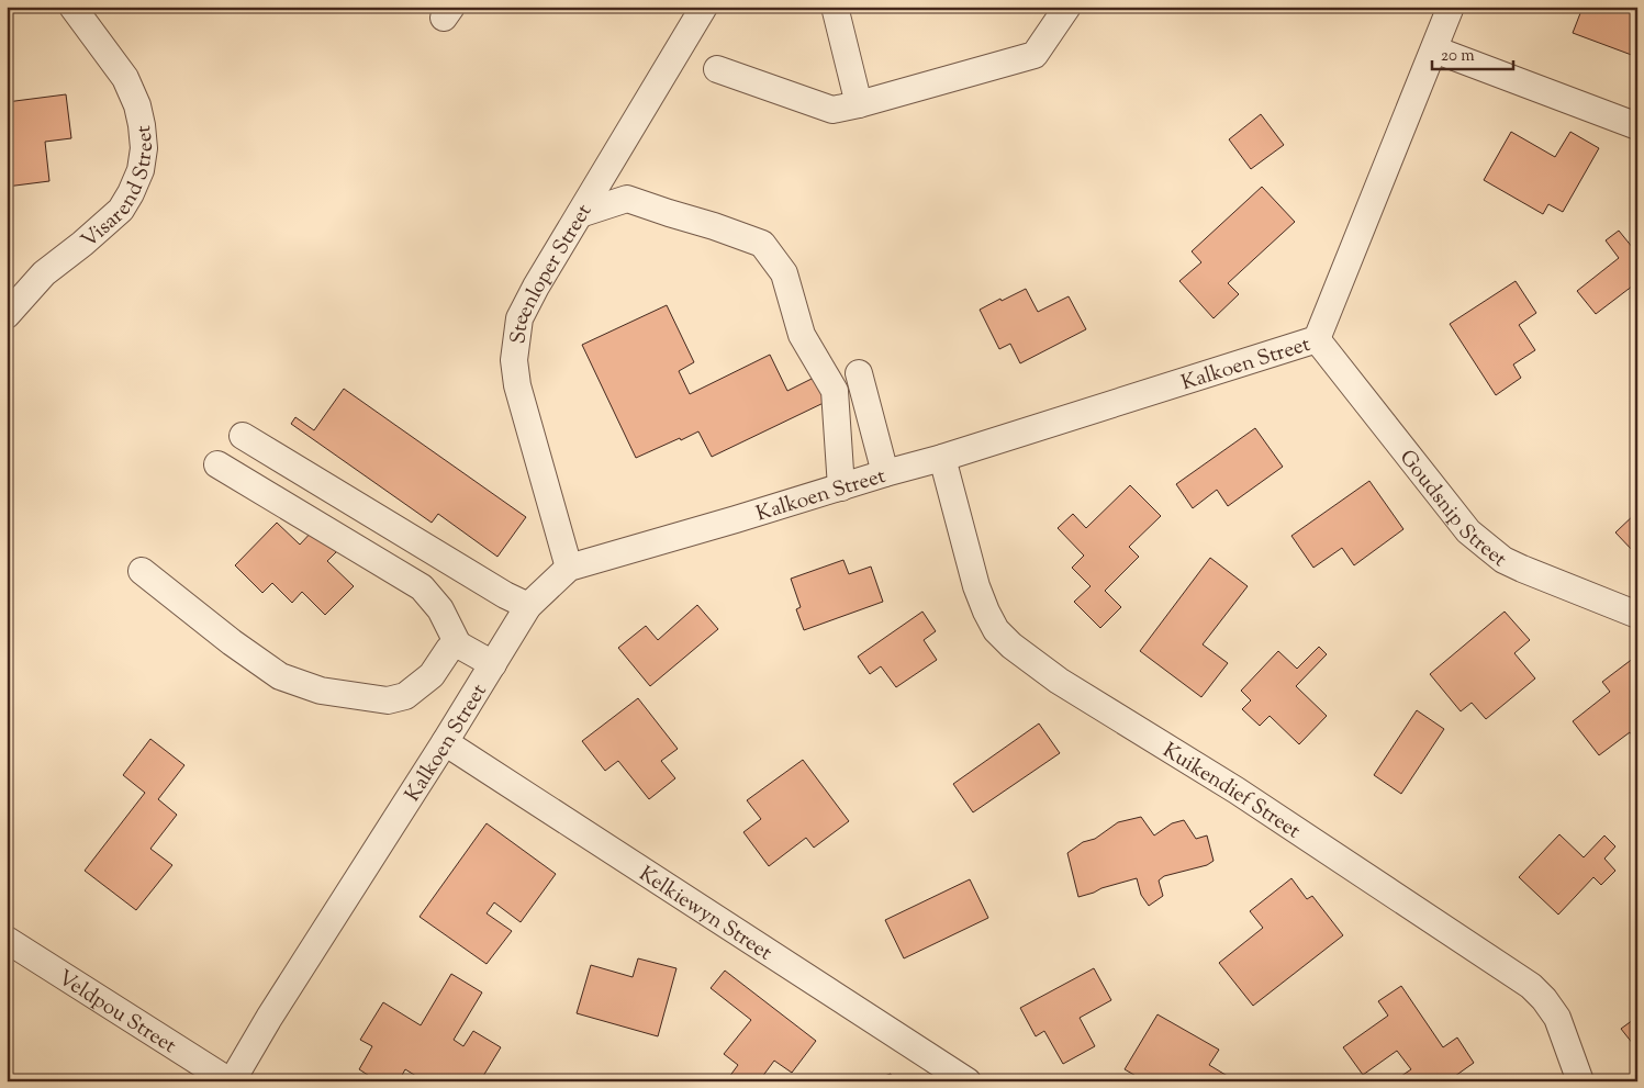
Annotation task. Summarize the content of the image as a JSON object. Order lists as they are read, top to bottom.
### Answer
{
  "streets": {
    "street": [
      "Visarend Street",
      "Steenloper Street",
      "Kalkoen Street",
      "Goudsnip Street",
      "Kuikendief Street",
      "Kelkiewyn Street",
      "Veldpou Street"
    ]
  },
  "crossings": [
    ["Steenloper Street", "Kalkoen Street"],
    ["Kalkoen Street", "Goudsnip Street"],
    ["Kalkoen Street", "Kuikendief Street"],
    ["Kalkoen Street", "Kelkiewyn Street"],
    ["Kalkoen Street", "Veldpou Street"]
  ],
  "scale_bar": "20 m"
}
